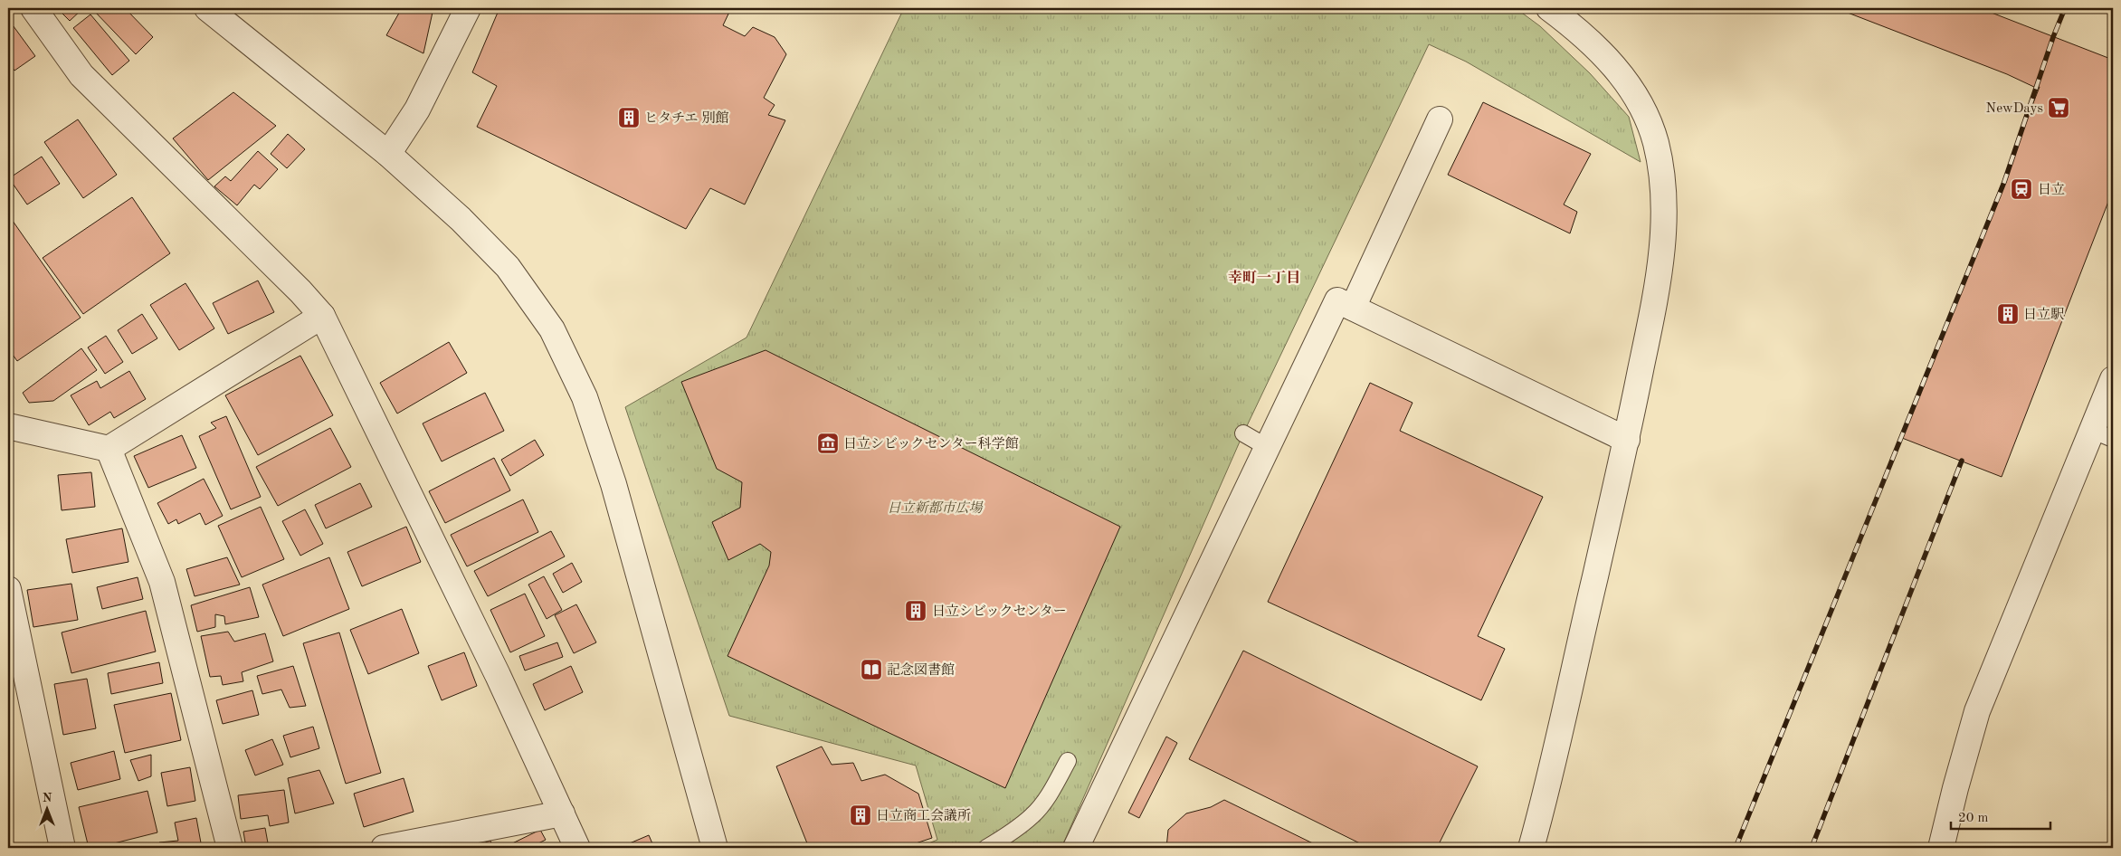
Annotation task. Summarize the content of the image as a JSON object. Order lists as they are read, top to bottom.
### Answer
{
  "districts": ["幸町一丁目"],
  "parks": ["日立新都市広場"],
  "places": {
    "supermarket": ["NewDays"],
    "building": [
      "ヒタチエ 別館",
      "日立駅",
      "日立シビックセンター",
      "日立商工会議所"
    ],
    "station": ["日立"],
    "museum": ["日立シビックセンター科学館"],
    "library": ["記念図書館"]
  },
  "scale_bar": "20 m",
  "north": "top"
}
